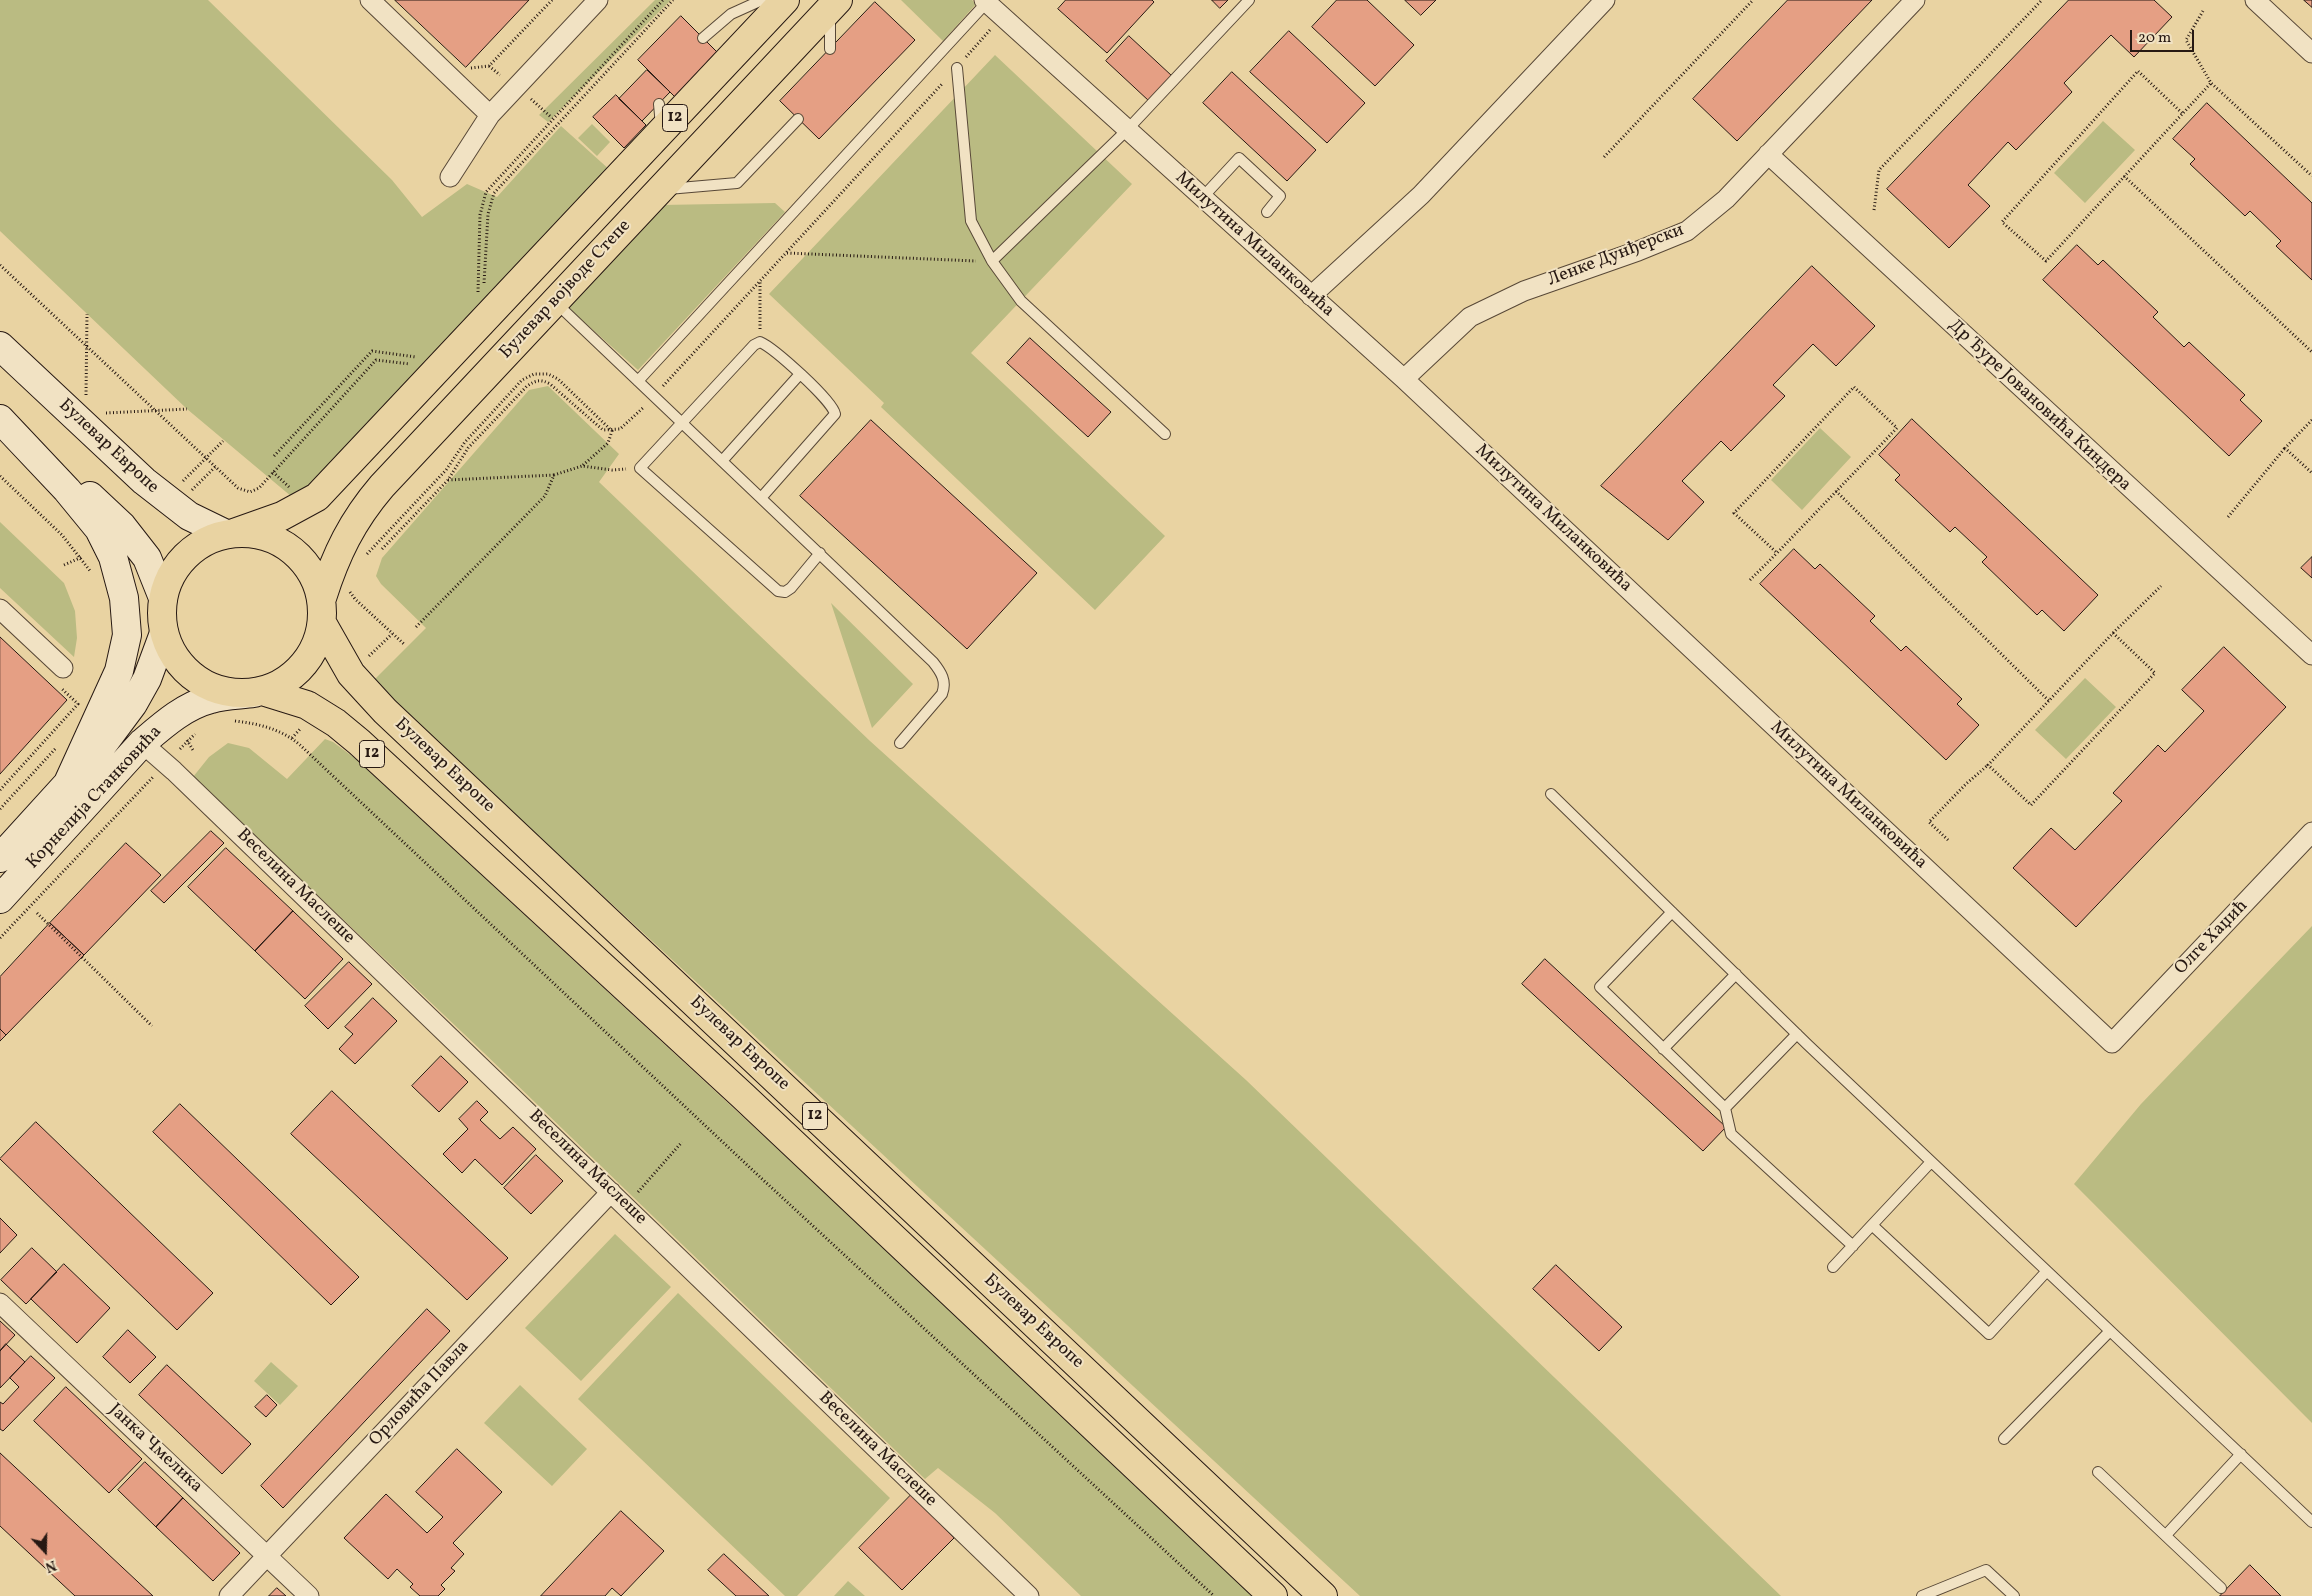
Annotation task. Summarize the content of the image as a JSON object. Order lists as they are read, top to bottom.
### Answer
{
  "streets": {
    "main road": [
      "12",
      "Булевар војводе Степе",
      "Булевар Европе",
      "Корнелија Станковића"
    ],
    "street": [
      "Милутина Миланковића",
      "Ленке Дунђерски",
      "Др Ђуре Јовановића Киндера",
      "Веселина Маслеше",
      "Олге Хаџић",
      "Орловића Павла",
      "Јанка Чмелика"
    ]
  },
  "crossings": [
    ["12", "Булевар војводе Степе"],
    ["12", "Булевар Европе"],
    ["12", "Корнелија Станковића"],
    ["Милутина Миланковића", "Ленке Дунђерски"],
    ["Милутина Миланковића", "Олге Хаџић"],
    ["Ленке Дунђерски", "Др Ђуре Јовановића Киндера"],
    ["Булевар војводе Степе", "Булевар Европе"],
    ["Булевар војводе Степе", "Корнелија Станковића"],
    ["Булевар Европе", "Корнелија Станковића"],
    ["Корнелија Станковића", "Веселина Маслеше"],
    ["Веселина Маслеше", "Орловића Павла"],
    ["Орловића Павла", "Јанка Чмелика"]
  ],
  "scale_bar": "20 m",
  "north": "bottom"
}
